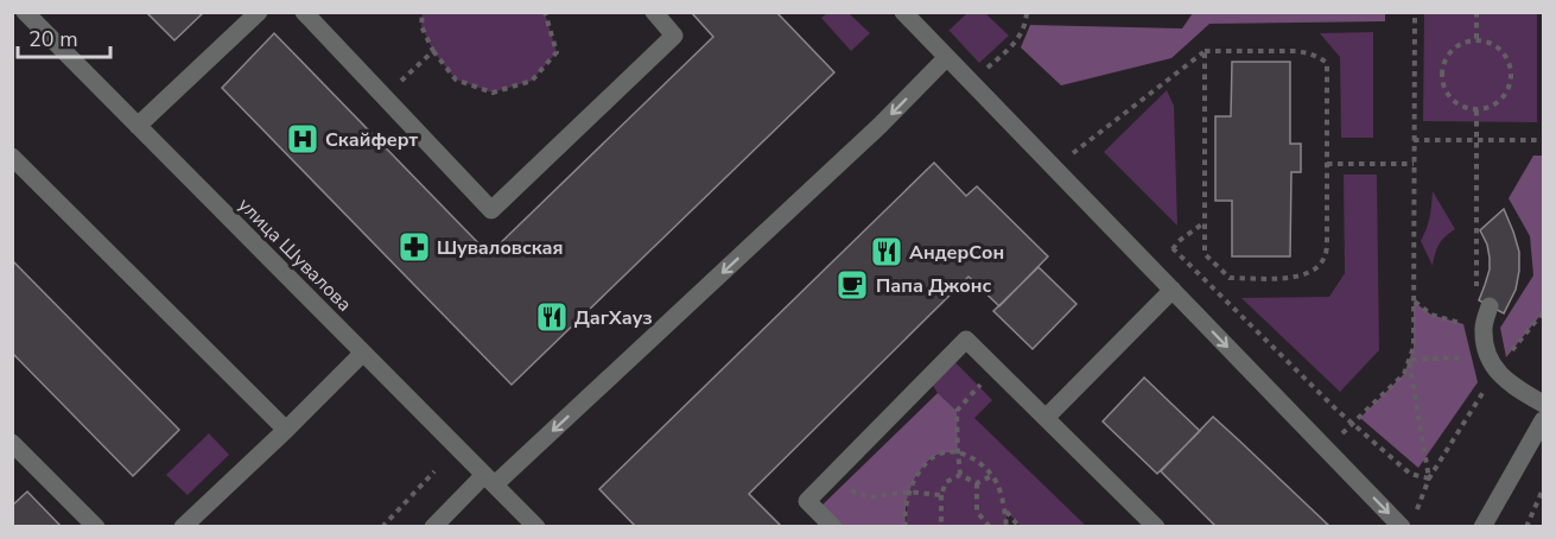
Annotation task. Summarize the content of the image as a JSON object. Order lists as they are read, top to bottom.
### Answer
{
  "streets": {
    "street": ["улица Шувалова"]
  },
  "places": {
    "hospital": ["Скайферт"],
    "pharmacy": ["Шуваловская"],
    "restaurant": ["АндерСон", "ДагХауз"],
    "cafe": ["Папа Джонс"]
  },
  "scale_bar": "20 m"
}
